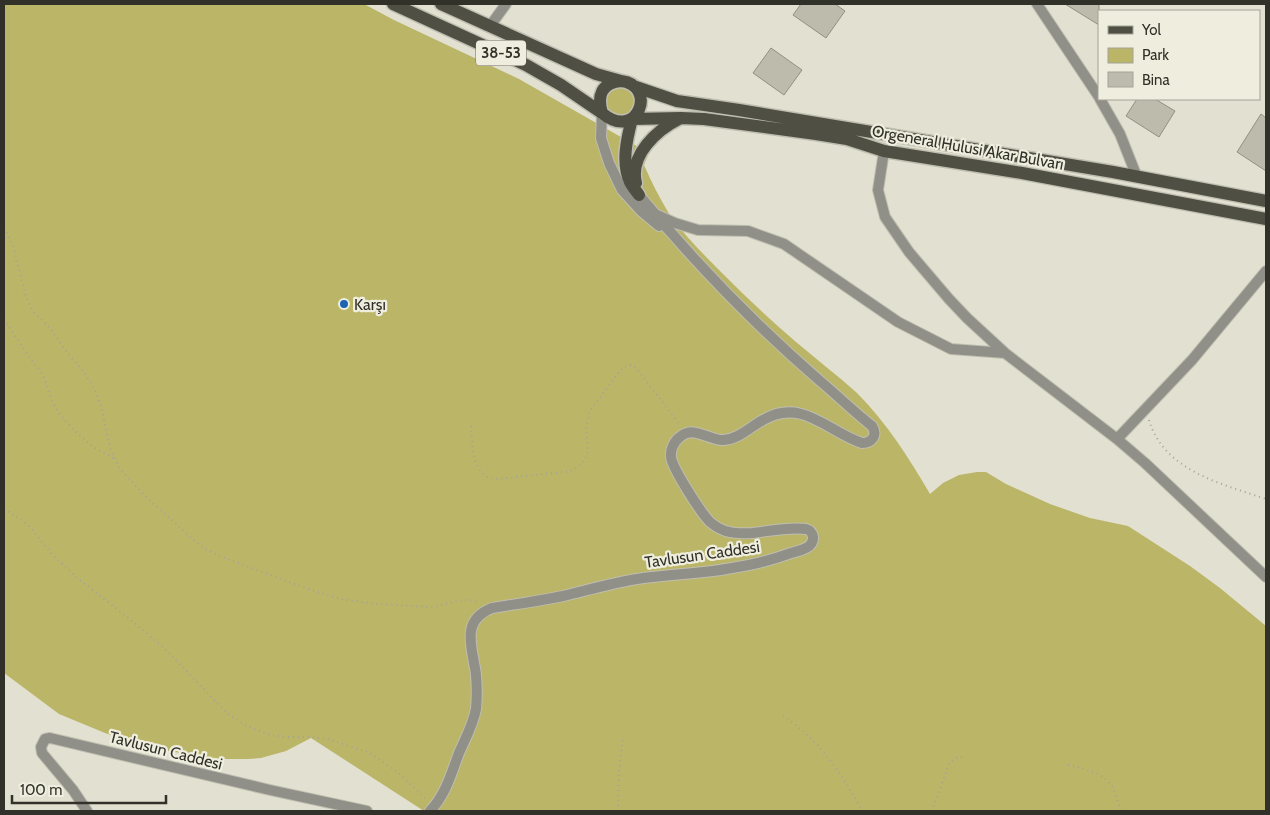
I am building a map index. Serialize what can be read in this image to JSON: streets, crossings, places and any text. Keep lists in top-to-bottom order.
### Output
{
  "streets": {
    "main road": ["38-53", "Orgeneral Hulusi Akar Bulvarı"],
    "street": ["Tavlusun Caddesi"]
  },
  "crossings": [
    ["38-53", "Orgeneral Hulusi Akar Bulvarı"]
  ],
  "places": ["Karşı"],
  "legend": ["Yol", "Park", "Bina"],
  "scale_bar": "100 m"
}
